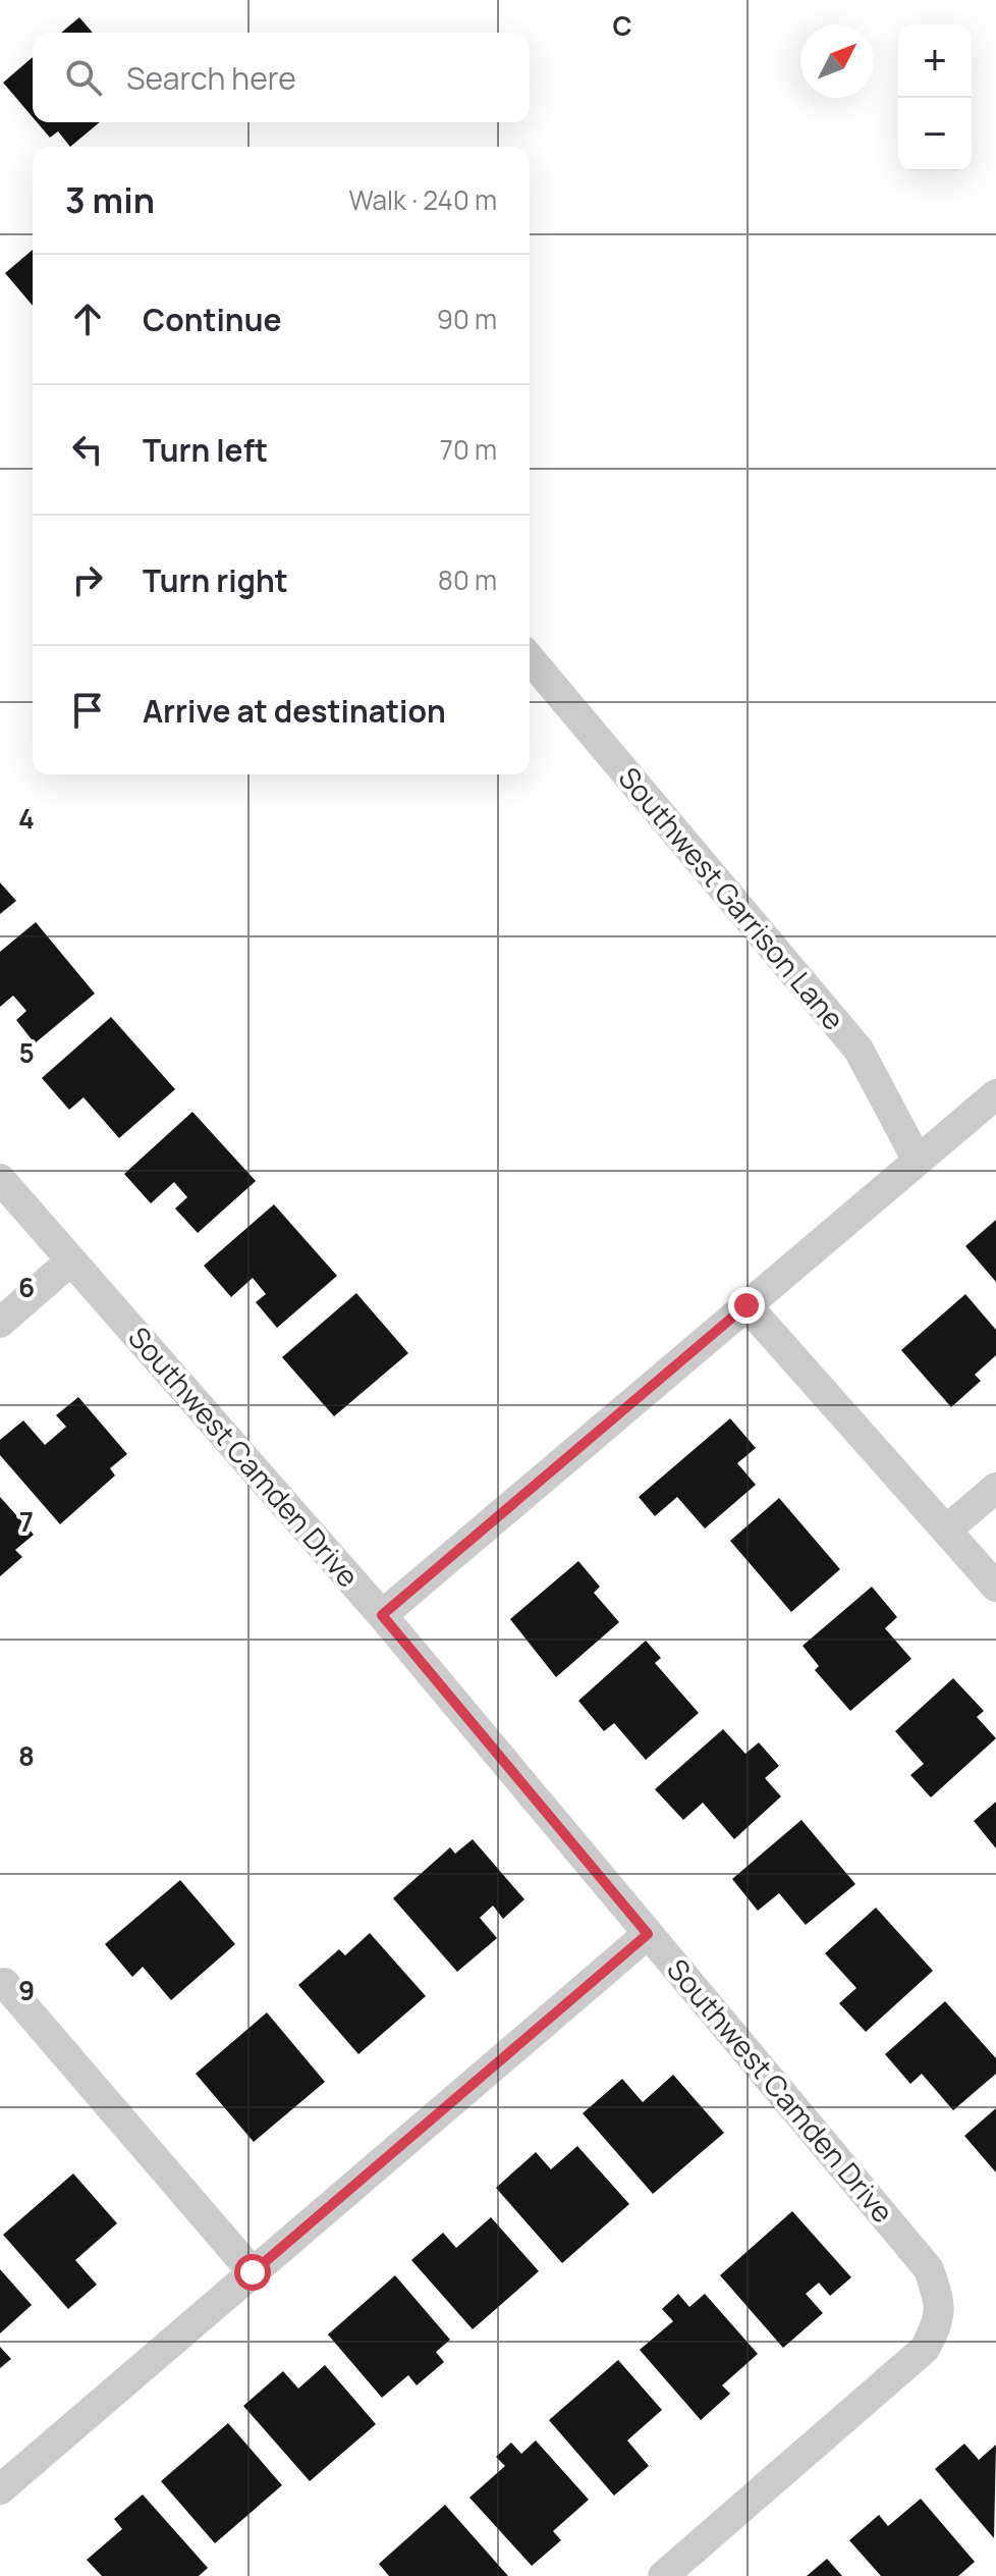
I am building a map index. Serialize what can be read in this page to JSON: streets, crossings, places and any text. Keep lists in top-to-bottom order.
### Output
{
  "streets": {
    "street": ["Southwest Garrison Lane", "Southwest Camden Drive"]
  },
  "north": "top right",
  "page": {
    "map_buttons": ["+", "−"],
    "search": "Search here",
    "heading": ["3 min", "Walk · 240 m"],
    "list": [
      ["Continue", "90 m"],
      ["Turn left", "70 m"],
      ["Turn right", "80 m"],
      "Arrive at destination"
    ]
  },
  "grid": {
    "columns": ["C"],
    "rows": [
      "4",
      "5",
      "6",
      "7",
      "8",
      "9"
    ]
  }
}
